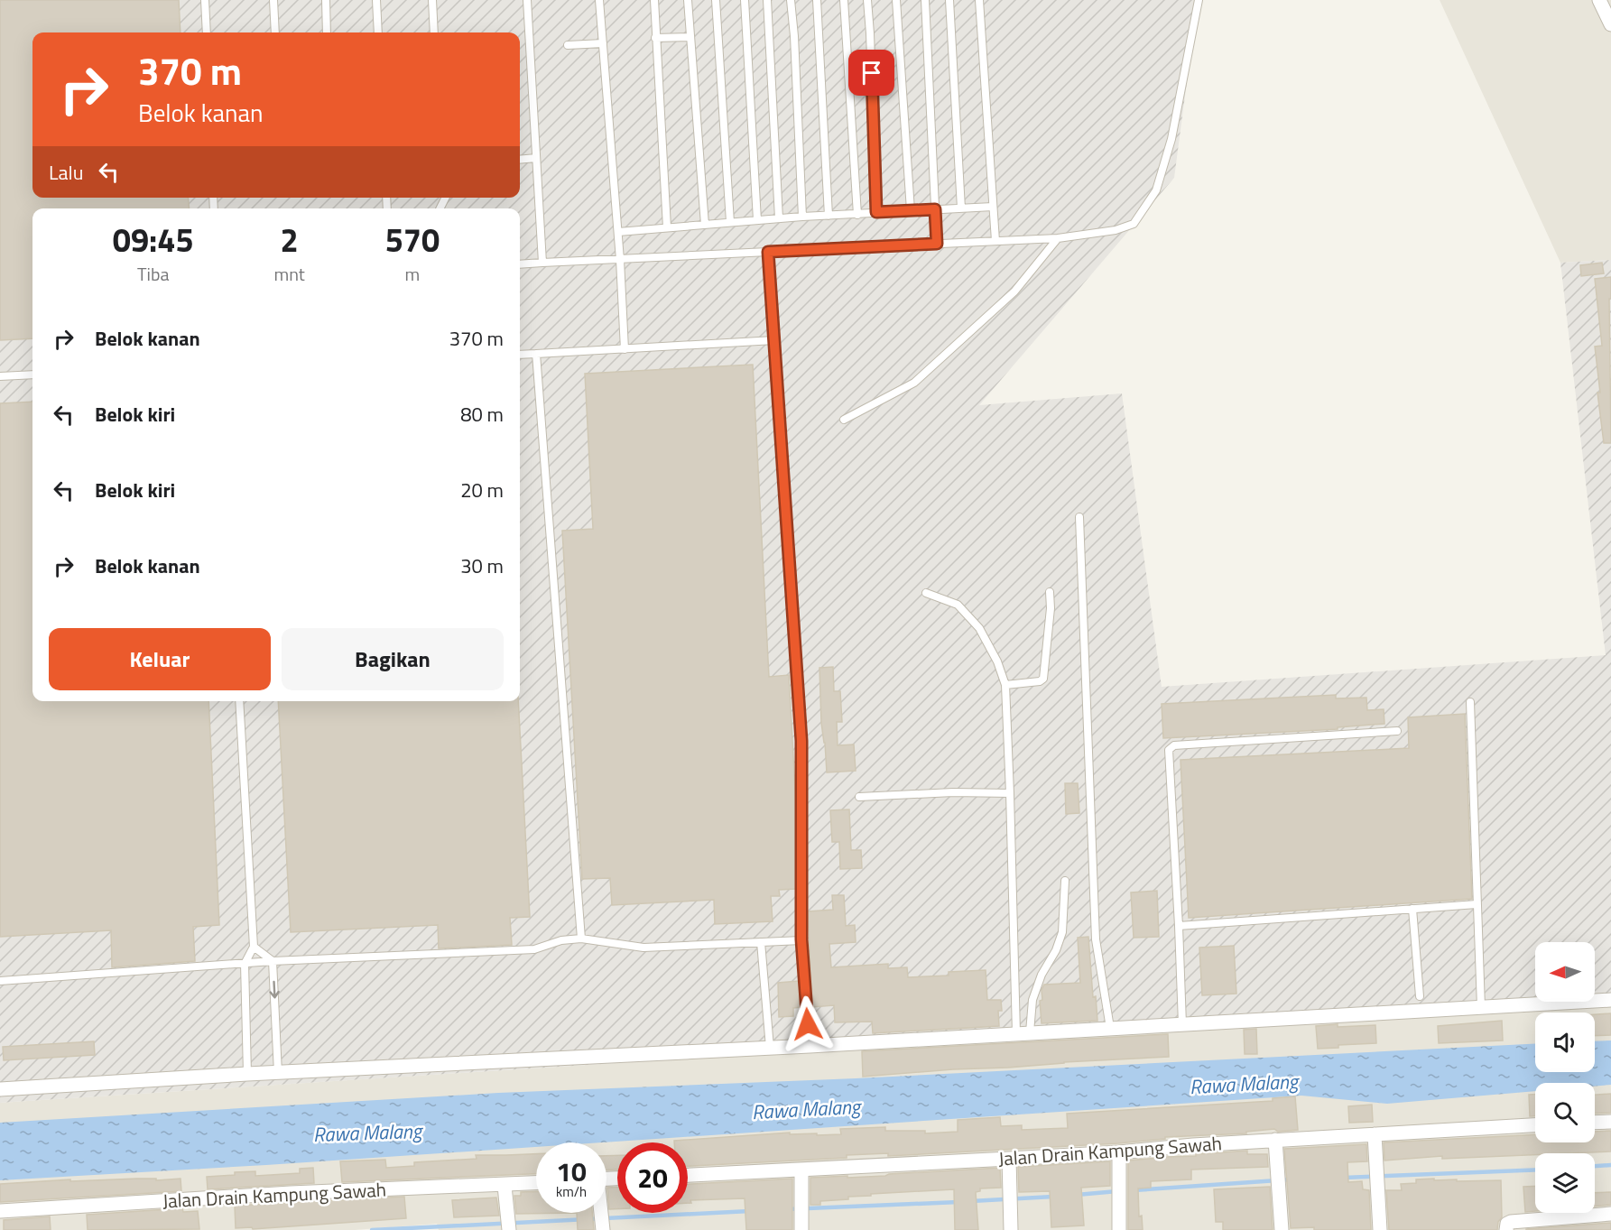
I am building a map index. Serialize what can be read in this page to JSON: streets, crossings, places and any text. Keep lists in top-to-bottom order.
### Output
{
  "streets": {
    "street": ["Jalan Drain Kampung Sawah"]
  },
  "water": ["Rawa Malang"],
  "north": "left",
  "page": {
    "turn": ["370 m", "Belok kanan"],
    "then": "Lalu",
    "eta": [
      "09:45",
      "Tiba",
      "2",
      "mnt",
      "570",
      "m"
    ],
    "list": [
      {
        "name": "Belok kanan",
        "value": "370 m"
      },
      {
        "name": "Belok kiri",
        "value": "80 m"
      },
      {
        "name": "Belok kiri",
        "value": "20 m"
      },
      {
        "name": "Belok kanan",
        "value": "30 m"
      }
    ],
    "buttons": ["Keluar", "Bagikan"],
    "speed": "10 km/h",
    "limit": "20"
  }
}
